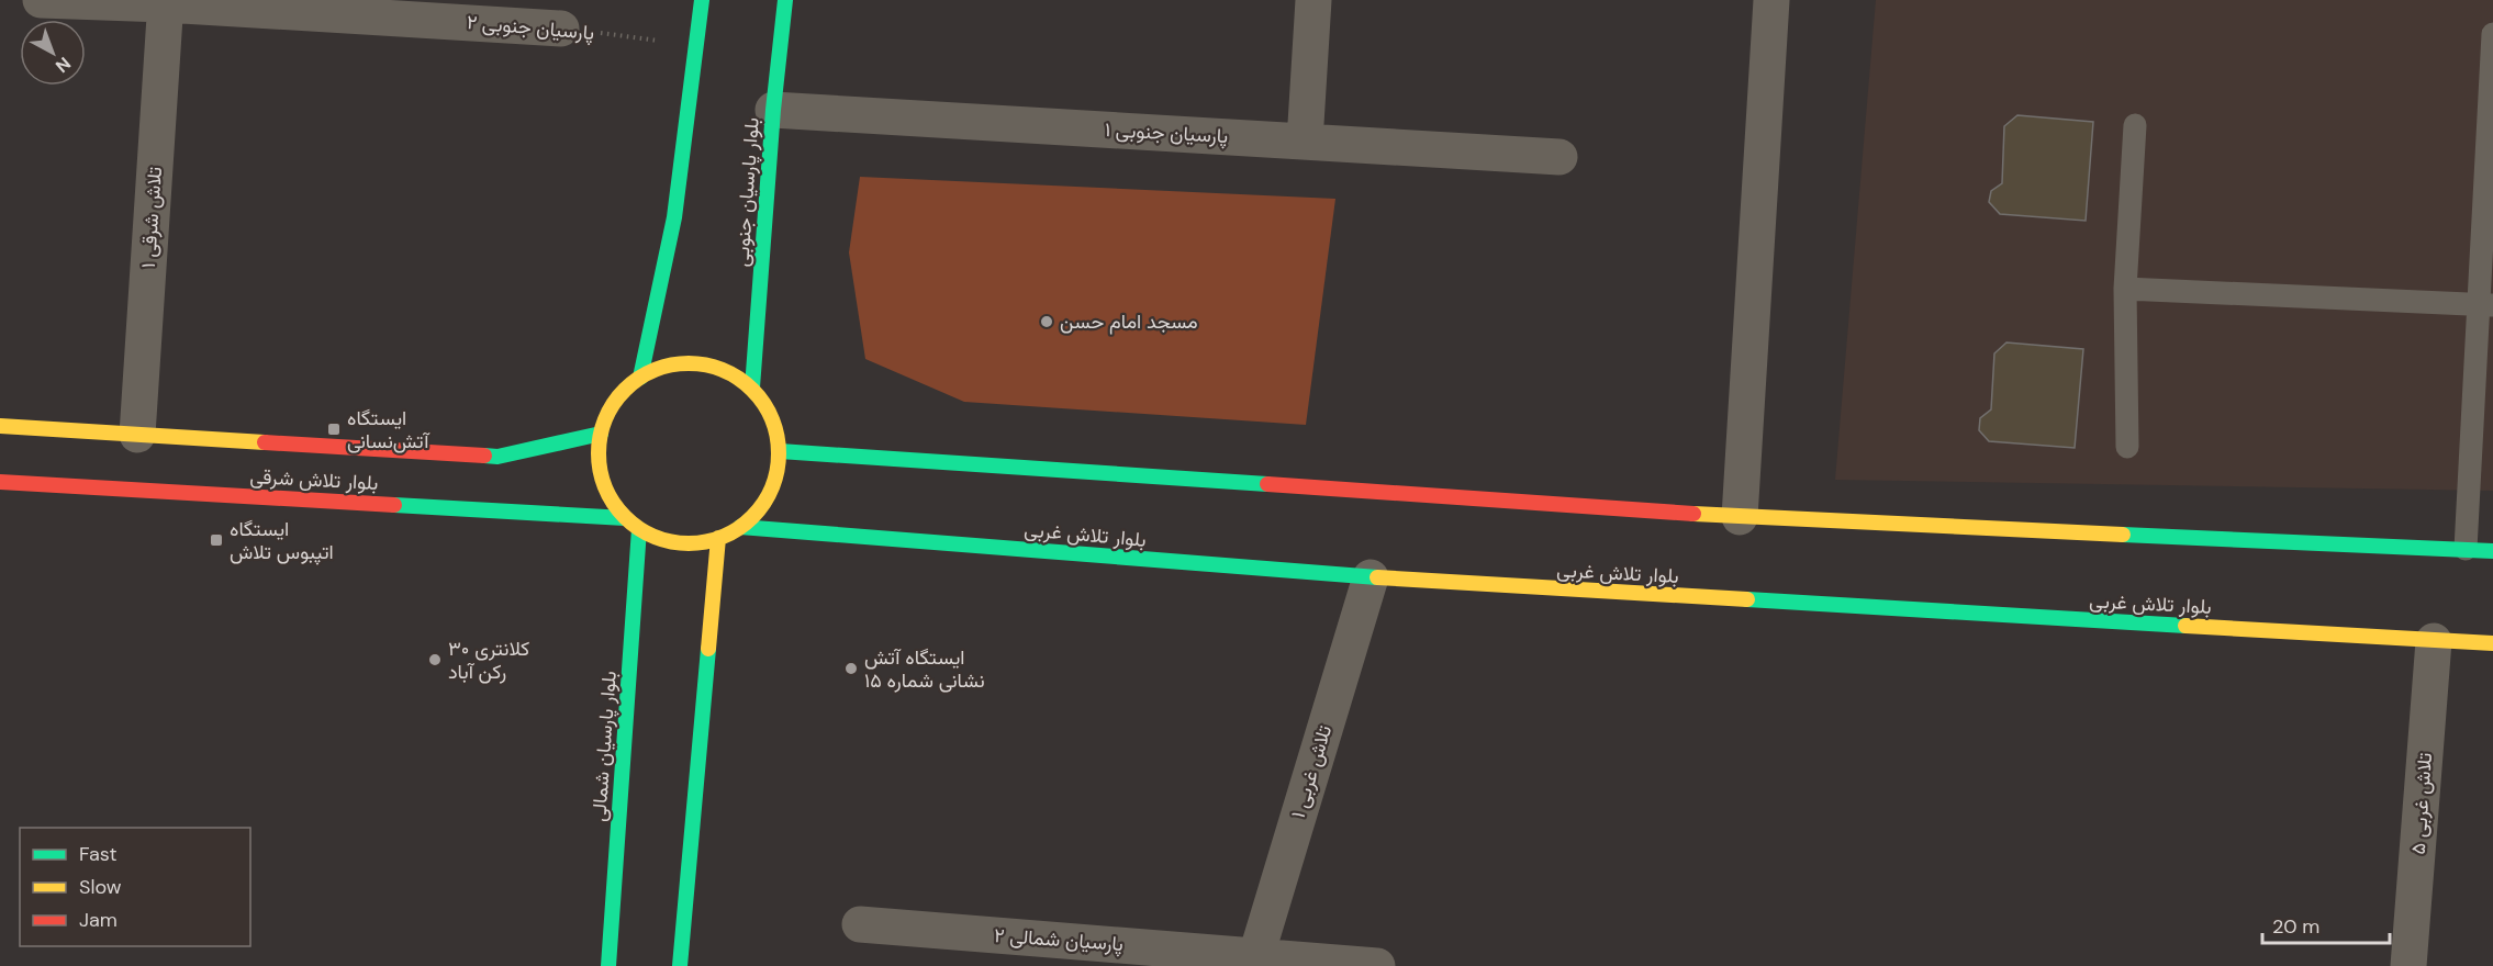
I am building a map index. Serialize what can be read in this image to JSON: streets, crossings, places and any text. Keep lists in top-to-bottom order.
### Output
{
  "streets": {
    "main road": [
      "بلوار پارسیان جنوبی",
      "بلوار تلاش شرقی",
      "بلوار تلاش غربی",
      "بلوار پارسیان شمالی"
    ],
    "street": [
      "۲ پارسیان جنوبی",
      "۱ پارسیان جنوبی",
      "۱ تلاش شرقی",
      "۱ تلاش غربی",
      "۵ تلاش غربی",
      "۲ پارسیان شمالی"
    ]
  },
  "crossings": [
    ["۲ پارسیان جنوبی", "۱ تلاش شرقی"],
    ["۱ پارسیان جنوبی", "بلوار پارسیان جنوبی"],
    ["بلوار پارسیان جنوبی", "بلوار تلاش شرقی"],
    ["بلوار پارسیان جنوبی", "بلوار تلاش غربی"],
    ["بلوار پارسیان جنوبی", "بلوار پارسیان شمالی"],
    ["۱ تلاش شرقی", "بلوار تلاش شرقی"],
    ["بلوار تلاش شرقی", "بلوار تلاش غربی"],
    ["بلوار تلاش شرقی", "بلوار پارسیان شمالی"],
    ["بلوار تلاش غربی", "بلوار پارسیان شمالی"],
    ["بلوار تلاش غربی", "۱ تلاش غربی"],
    ["بلوار تلاش غربی", "۵ تلاش غربی"],
    ["۱ تلاش غربی", "۲ پارسیان شمالی"]
  ],
  "places": {
    "other": ["مسجد امام حسن", "کلانتری ۳۰ رکن آباد", "ایستگاه آتش نشانی شماره ۱۵"],
    "transit": ["ایستگاه آتش‌نسانی", "ایستگاه اتپبوس تلاش"]
  },
  "legend": ["Fast", "Slow", "Jam"],
  "scale_bar": "20 m",
  "north": "bottom right"
}
